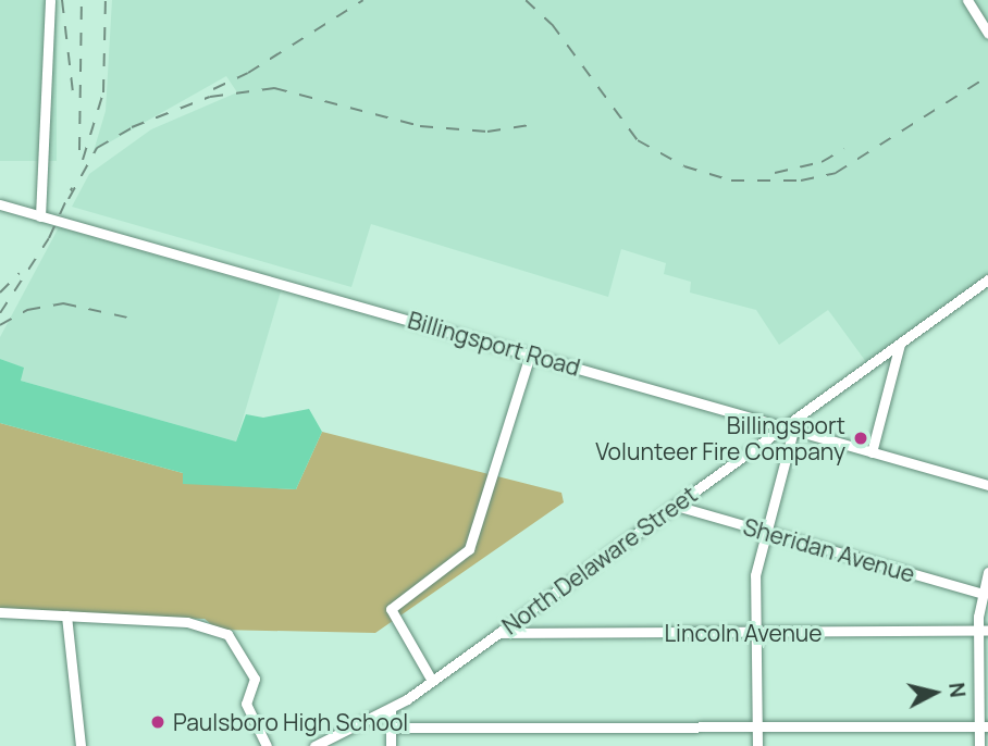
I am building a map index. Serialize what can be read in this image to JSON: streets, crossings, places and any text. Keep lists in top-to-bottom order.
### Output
{
  "streets": {
    "street": [
      "Billingsport Road",
      "Sheridan Avenue",
      "North Delaware Street",
      "Lincoln Avenue"
    ]
  },
  "crossings": [
    ["Billingsport Road", "North Delaware Street"],
    ["Sheridan Avenue", "North Delaware Street"],
    ["North Delaware Street", "Lincoln Avenue"]
  ],
  "places": ["Billingsport Volunteer Fire Company", "Paulsboro High School"],
  "north": "right"
}
